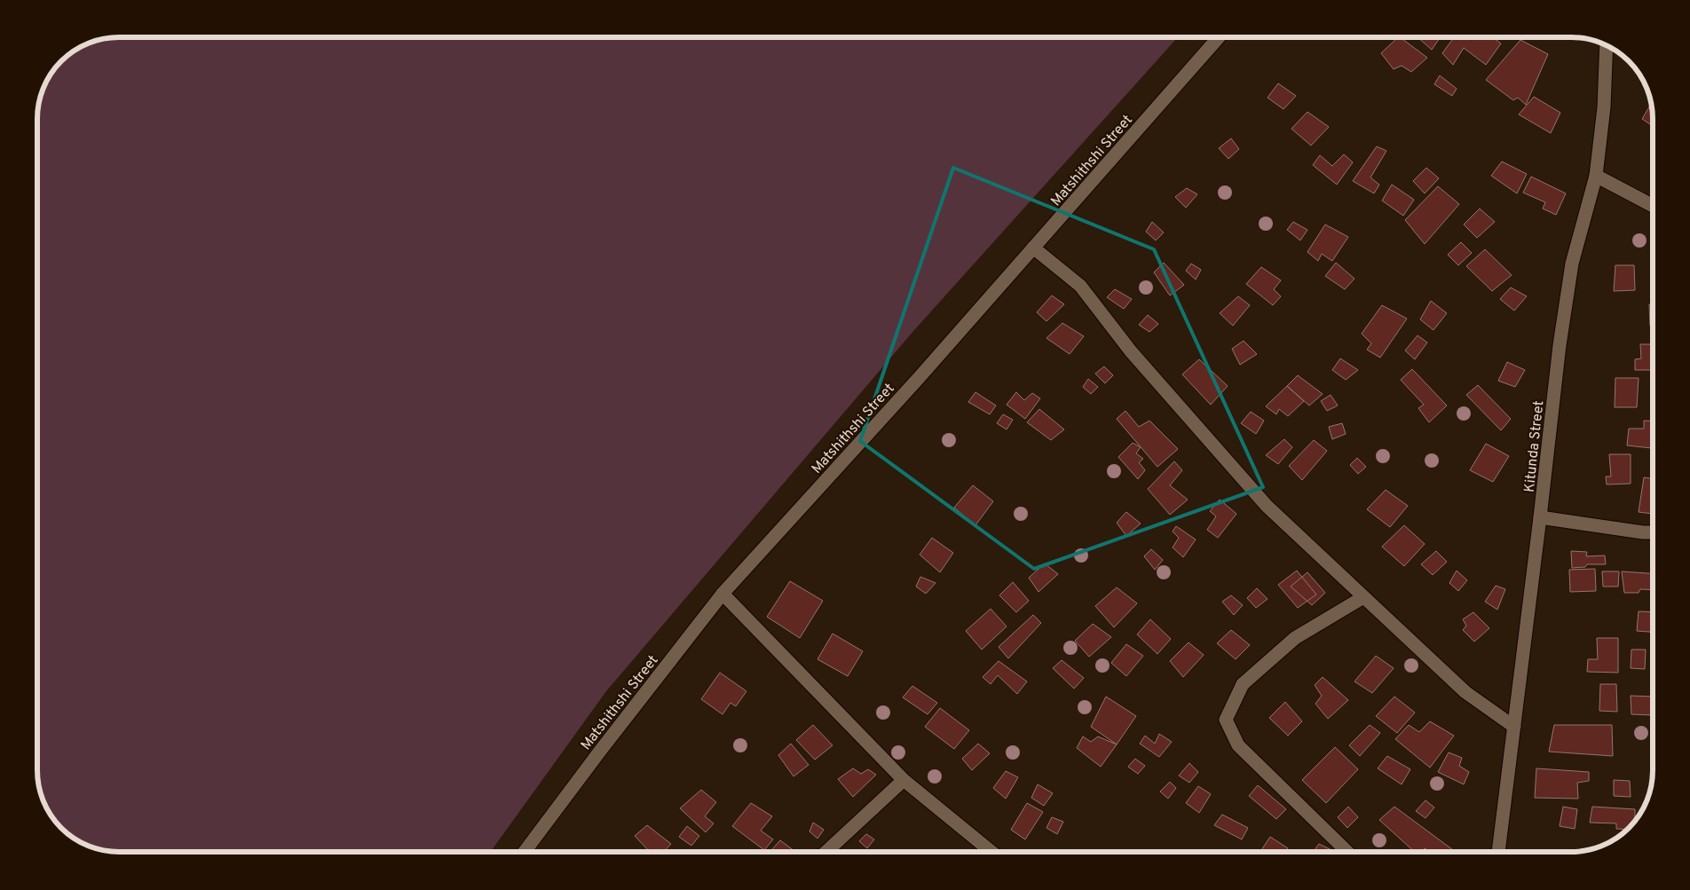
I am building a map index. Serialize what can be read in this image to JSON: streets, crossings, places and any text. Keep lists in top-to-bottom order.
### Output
{
  "streets": {
    "main road": ["Matshithshi Street", "Kitunda Street"]
  }
}
